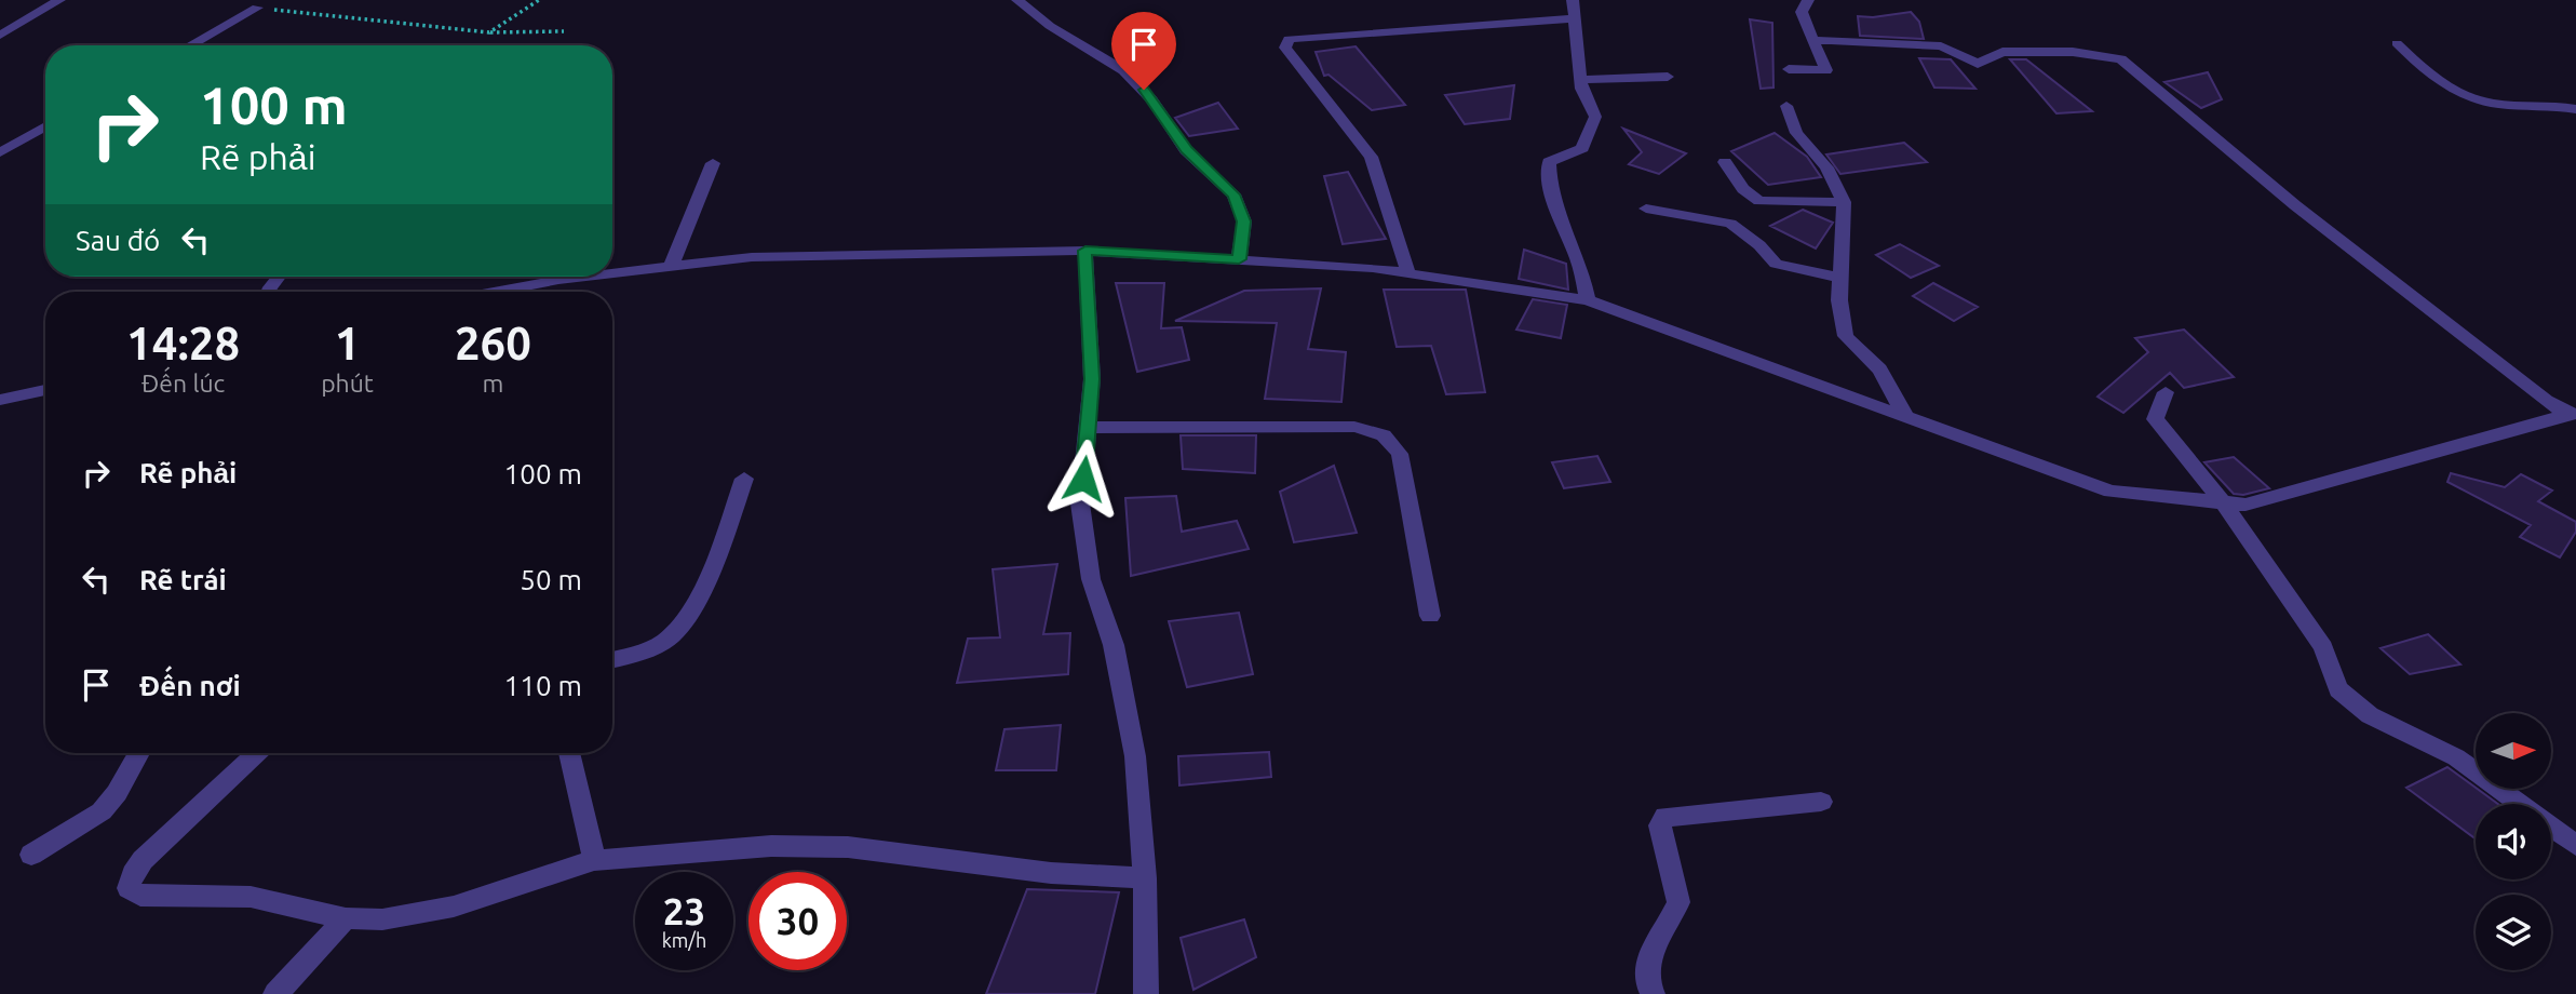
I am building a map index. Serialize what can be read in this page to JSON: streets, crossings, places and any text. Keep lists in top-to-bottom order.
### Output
{
  "north": "right",
  "page": {
    "turn": ["100 m", "Rẽ phải"],
    "then": "Sau đó",
    "eta": [
      "14:28",
      "Đến lúc",
      "1",
      "phút",
      "260",
      "m"
    ],
    "list": [
      {
        "name": "Rẽ phải",
        "value": "100 m"
      },
      {
        "name": "Rẽ trái",
        "value": "50 m"
      },
      {
        "name": "Đến nơi",
        "value": "110 m"
      }
    ],
    "speed": "23 km/h",
    "limit": "30"
  }
}
